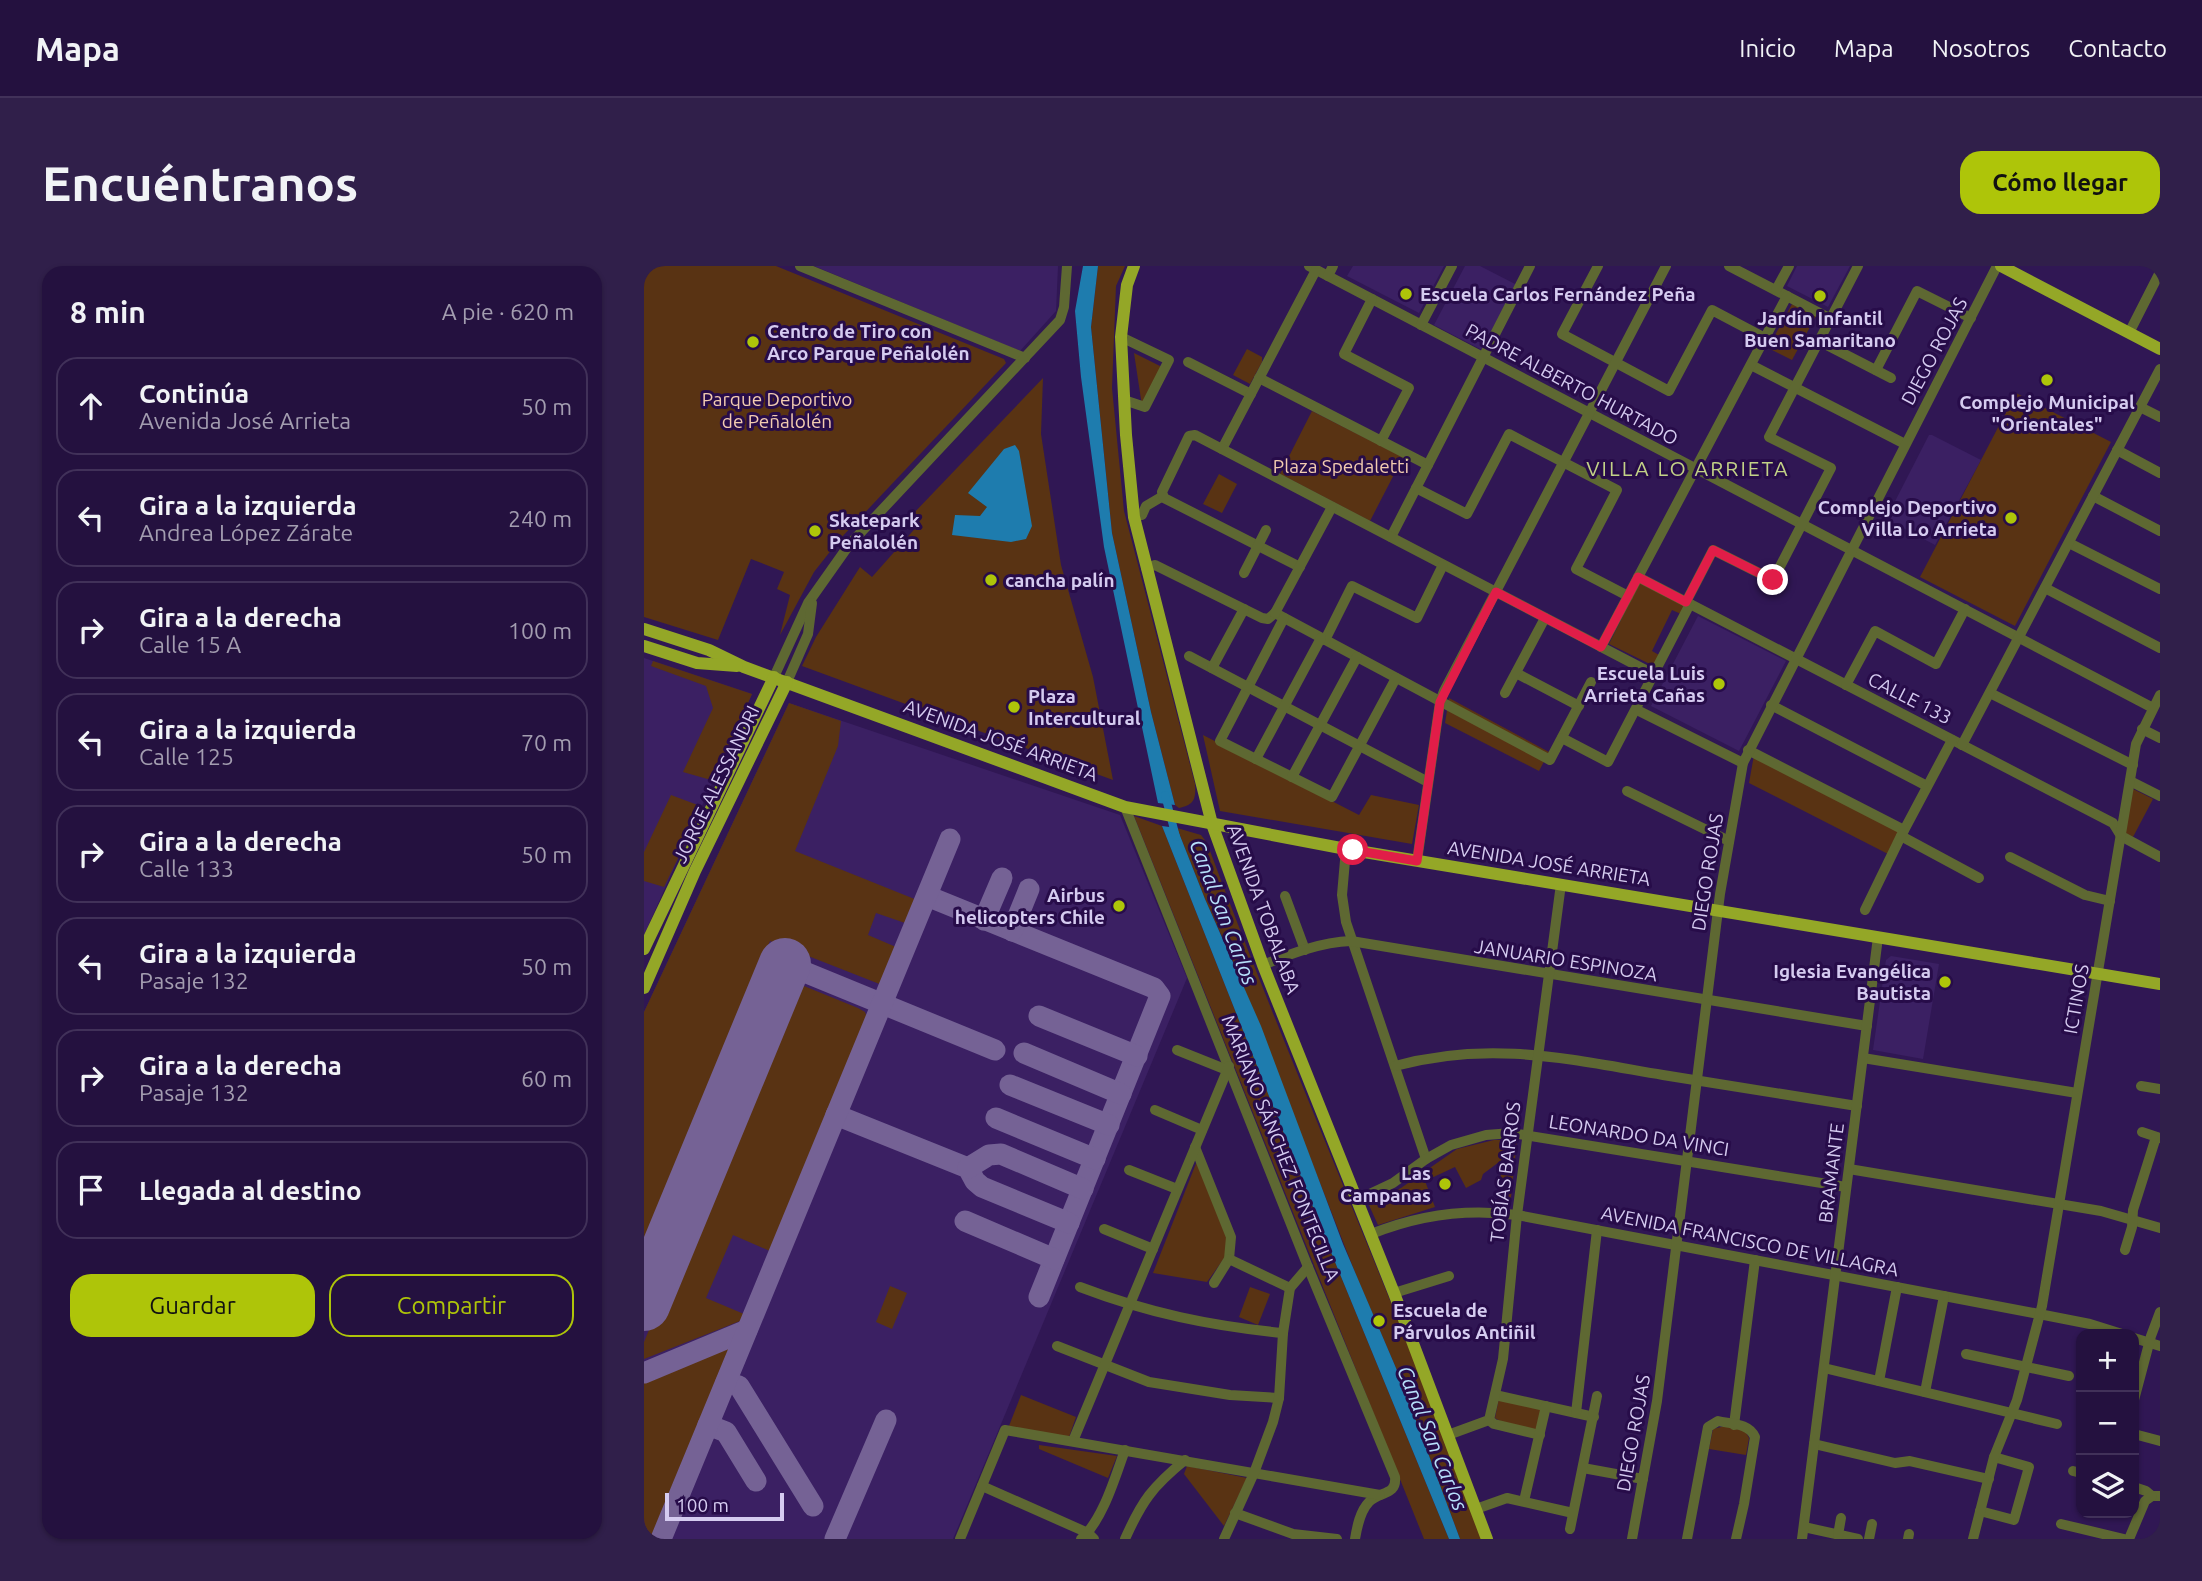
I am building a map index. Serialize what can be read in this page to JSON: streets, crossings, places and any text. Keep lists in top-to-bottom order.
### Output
{
  "streets": {
    "main road": ["AVENIDA JOSÉ ARRIETA", "JORGE ALESSANDRI", "AVENIDA TOBALABA"],
    "street": [
      "DIEGO ROJAS",
      "PADRE ALBERTO HURTADO",
      "CALLE 133",
      "JANUARIO ESPINOZA",
      "ICTINOS",
      "LEONARDO DA VINCI",
      "MARIANO SÁNCHEZ FONTECILLA",
      "TOBÍAS BARROS",
      "BRAMANTE",
      "AVENIDA FRANCISCO DE VILLAGRA"
    ]
  },
  "crossings": [
    ["DIEGO ROJAS", "PADRE ALBERTO HURTADO"],
    ["DIEGO ROJAS", "CALLE 133"],
    ["DIEGO ROJAS", "AVENIDA JOSÉ ARRIETA"],
    ["DIEGO ROJAS", "JANUARIO ESPINOZA"],
    ["DIEGO ROJAS", "LEONARDO DA VINCI"],
    ["DIEGO ROJAS", "AVENIDA FRANCISCO DE VILLAGRA"],
    ["PADRE ALBERTO HURTADO", "ICTINOS"],
    ["CALLE 133", "ICTINOS"],
    ["AVENIDA JOSÉ ARRIETA", "JORGE ALESSANDRI"],
    ["AVENIDA JOSÉ ARRIETA", "AVENIDA TOBALABA"],
    ["AVENIDA JOSÉ ARRIETA", "ICTINOS"],
    ["AVENIDA JOSÉ ARRIETA", "MARIANO SÁNCHEZ FONTECILLA"],
    ["AVENIDA JOSÉ ARRIETA", "TOBÍAS BARROS"],
    ["AVENIDA JOSÉ ARRIETA", "BRAMANTE"],
    ["AVENIDA TOBALABA", "JANUARIO ESPINOZA"],
    ["AVENIDA TOBALABA", "LEONARDO DA VINCI"],
    ["AVENIDA TOBALABA", "AVENIDA FRANCISCO DE VILLAGRA"],
    ["JANUARIO ESPINOZA", "TOBÍAS BARROS"],
    ["JANUARIO ESPINOZA", "BRAMANTE"],
    ["ICTINOS", "AVENIDA FRANCISCO DE VILLAGRA"],
    ["LEONARDO DA VINCI", "TOBÍAS BARROS"],
    ["LEONARDO DA VINCI", "BRAMANTE"],
    ["TOBÍAS BARROS", "AVENIDA FRANCISCO DE VILLAGRA"],
    ["BRAMANTE", "AVENIDA FRANCISCO DE VILLAGRA"]
  ],
  "districts": ["VILLA LO ARRIETA"],
  "water": ["Canal San Carlos"],
  "parks": ["Parque Deportivo de Peñalolén", "Plaza Spedaletti"],
  "places": [
    "Escuela Carlos Fernández Peña",
    "Jardín Infantil Buen Samaritano",
    "Centro de Tiro con Arco Parque Peñalolén",
    "Complejo Municipal \"Orientales\"",
    "Complejo Deportivo Villa Lo Arrieta",
    "Skatepark Peñalolén",
    "cancha palín",
    "Escuela Luis Arrieta Cañas",
    "Plaza Intercultural",
    "Airbus helicopters Chile",
    "Iglesia Evangélica Bautista",
    "Las Campanas",
    "Escuela de Párvulos Antiñil"
  ],
  "scale_bar": "100 m",
  "page": {
    "header": "Mapa",
    "nav": [
      "Inicio",
      "Mapa",
      "Nosotros",
      "Contacto"
    ],
    "buttons": [
      "Cómo llegar",
      ["Guardar", "Compartir"]
    ],
    "title": "Encuéntranos",
    "heading": ["8 min", "A pie · 620 m"],
    "list": [
      ["Continúa", "Avenida José Arrieta", "50 m"],
      ["Gira a la izquierda", "Andrea López Zárate", "240 m"],
      ["Gira a la derecha", "Calle 15 A", "100 m"],
      ["Gira a la izquierda", "Calle 125", "70 m"],
      ["Gira a la derecha", "Calle 133", "50 m"],
      ["Gira a la izquierda", "Pasaje 132", "50 m"],
      ["Gira a la derecha", "Pasaje 132", "60 m"],
      "Llegada al destino"
    ],
    "map_buttons": ["+", "−"],
    "scale": "100 m"
  }
}
